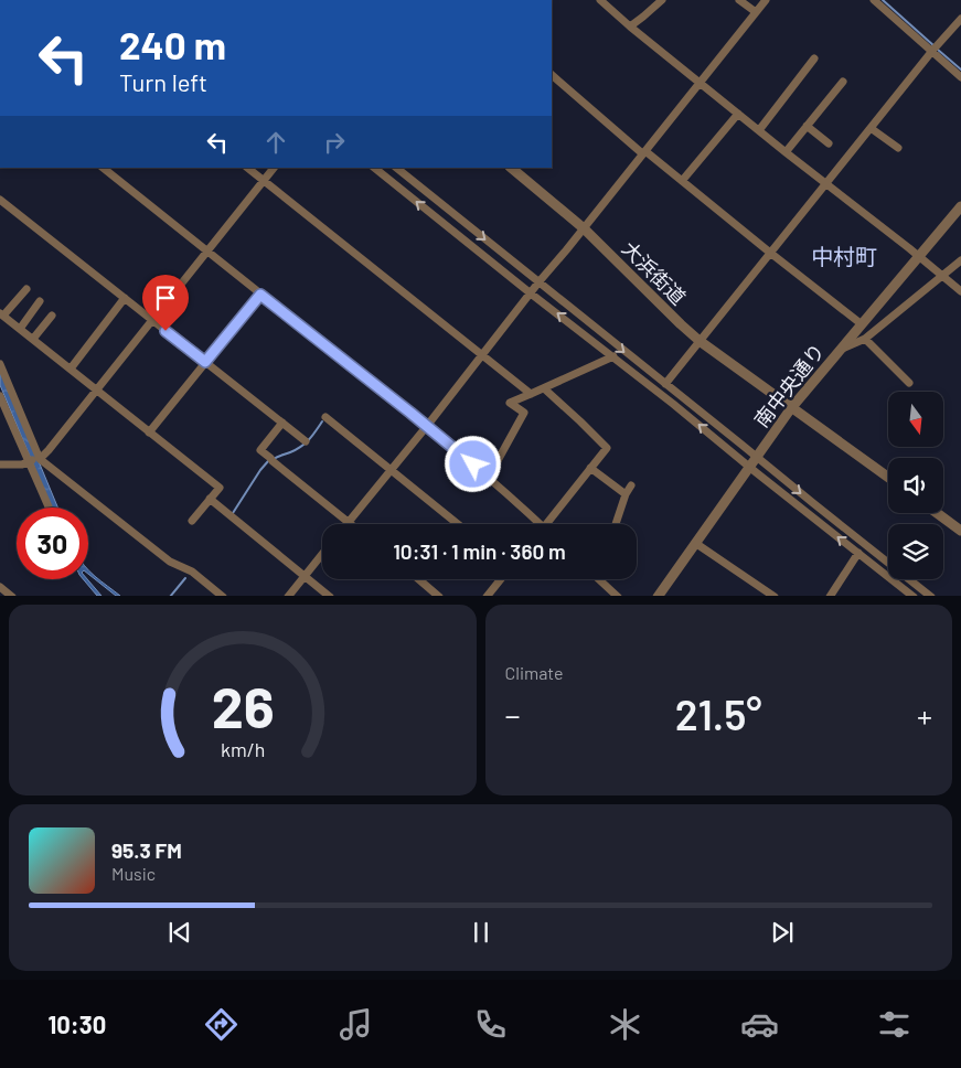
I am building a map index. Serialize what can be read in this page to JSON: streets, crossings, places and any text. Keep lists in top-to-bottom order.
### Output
{
  "streets": {
    "street": ["大浜街道", "南中央通り"]
  },
  "crossings": [
    ["大浜街道", "南中央通り"]
  ],
  "districts": ["中村町"],
  "north": "bottom",
  "page": {
    "turn": ["240 m", "Turn left"],
    "limit": "30",
    "trip": "10:31 · 1 min · 360 m",
    "tile": "Climate",
    "heat": ["−", "21.5°", "+"],
    "song": ["95.3 FM", "Music"],
    "tabs": "10:30",
    "gauge": ["26", "km/h"]
  }
}
